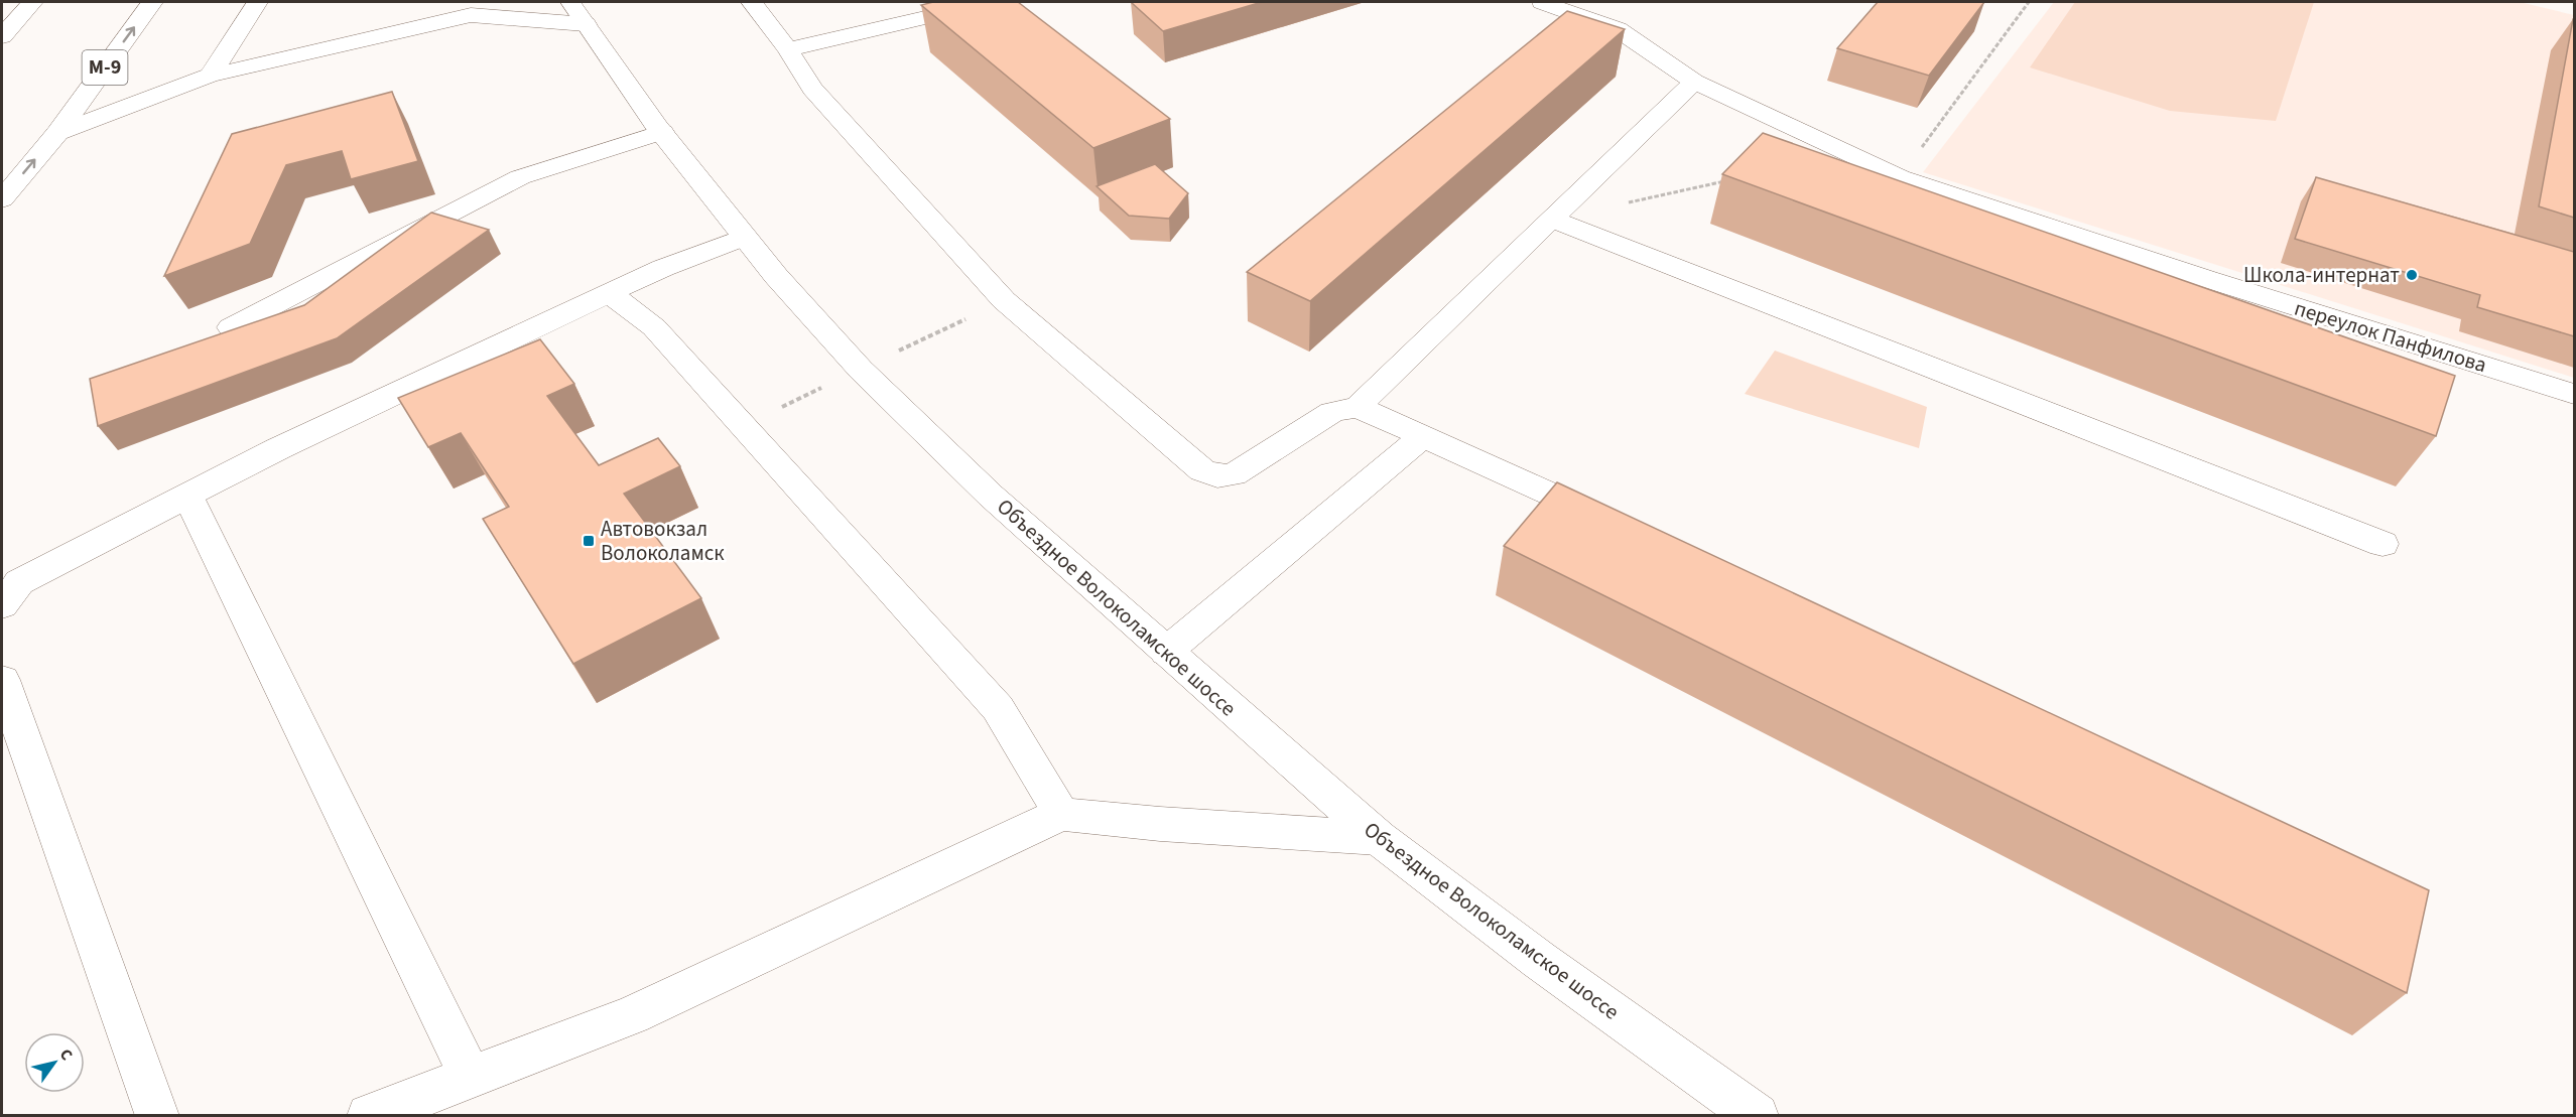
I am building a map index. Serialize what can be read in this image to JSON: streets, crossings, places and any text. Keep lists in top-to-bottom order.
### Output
{
  "streets": {
    "main road": ["М-9", "переулок Панфилова", "Объездное Волоколамское шоссе"]
  },
  "places": {
    "other": ["Школа-интернат"],
    "transit": ["Автовокзал Волоколамск"]
  },
  "north": "top right"
}
